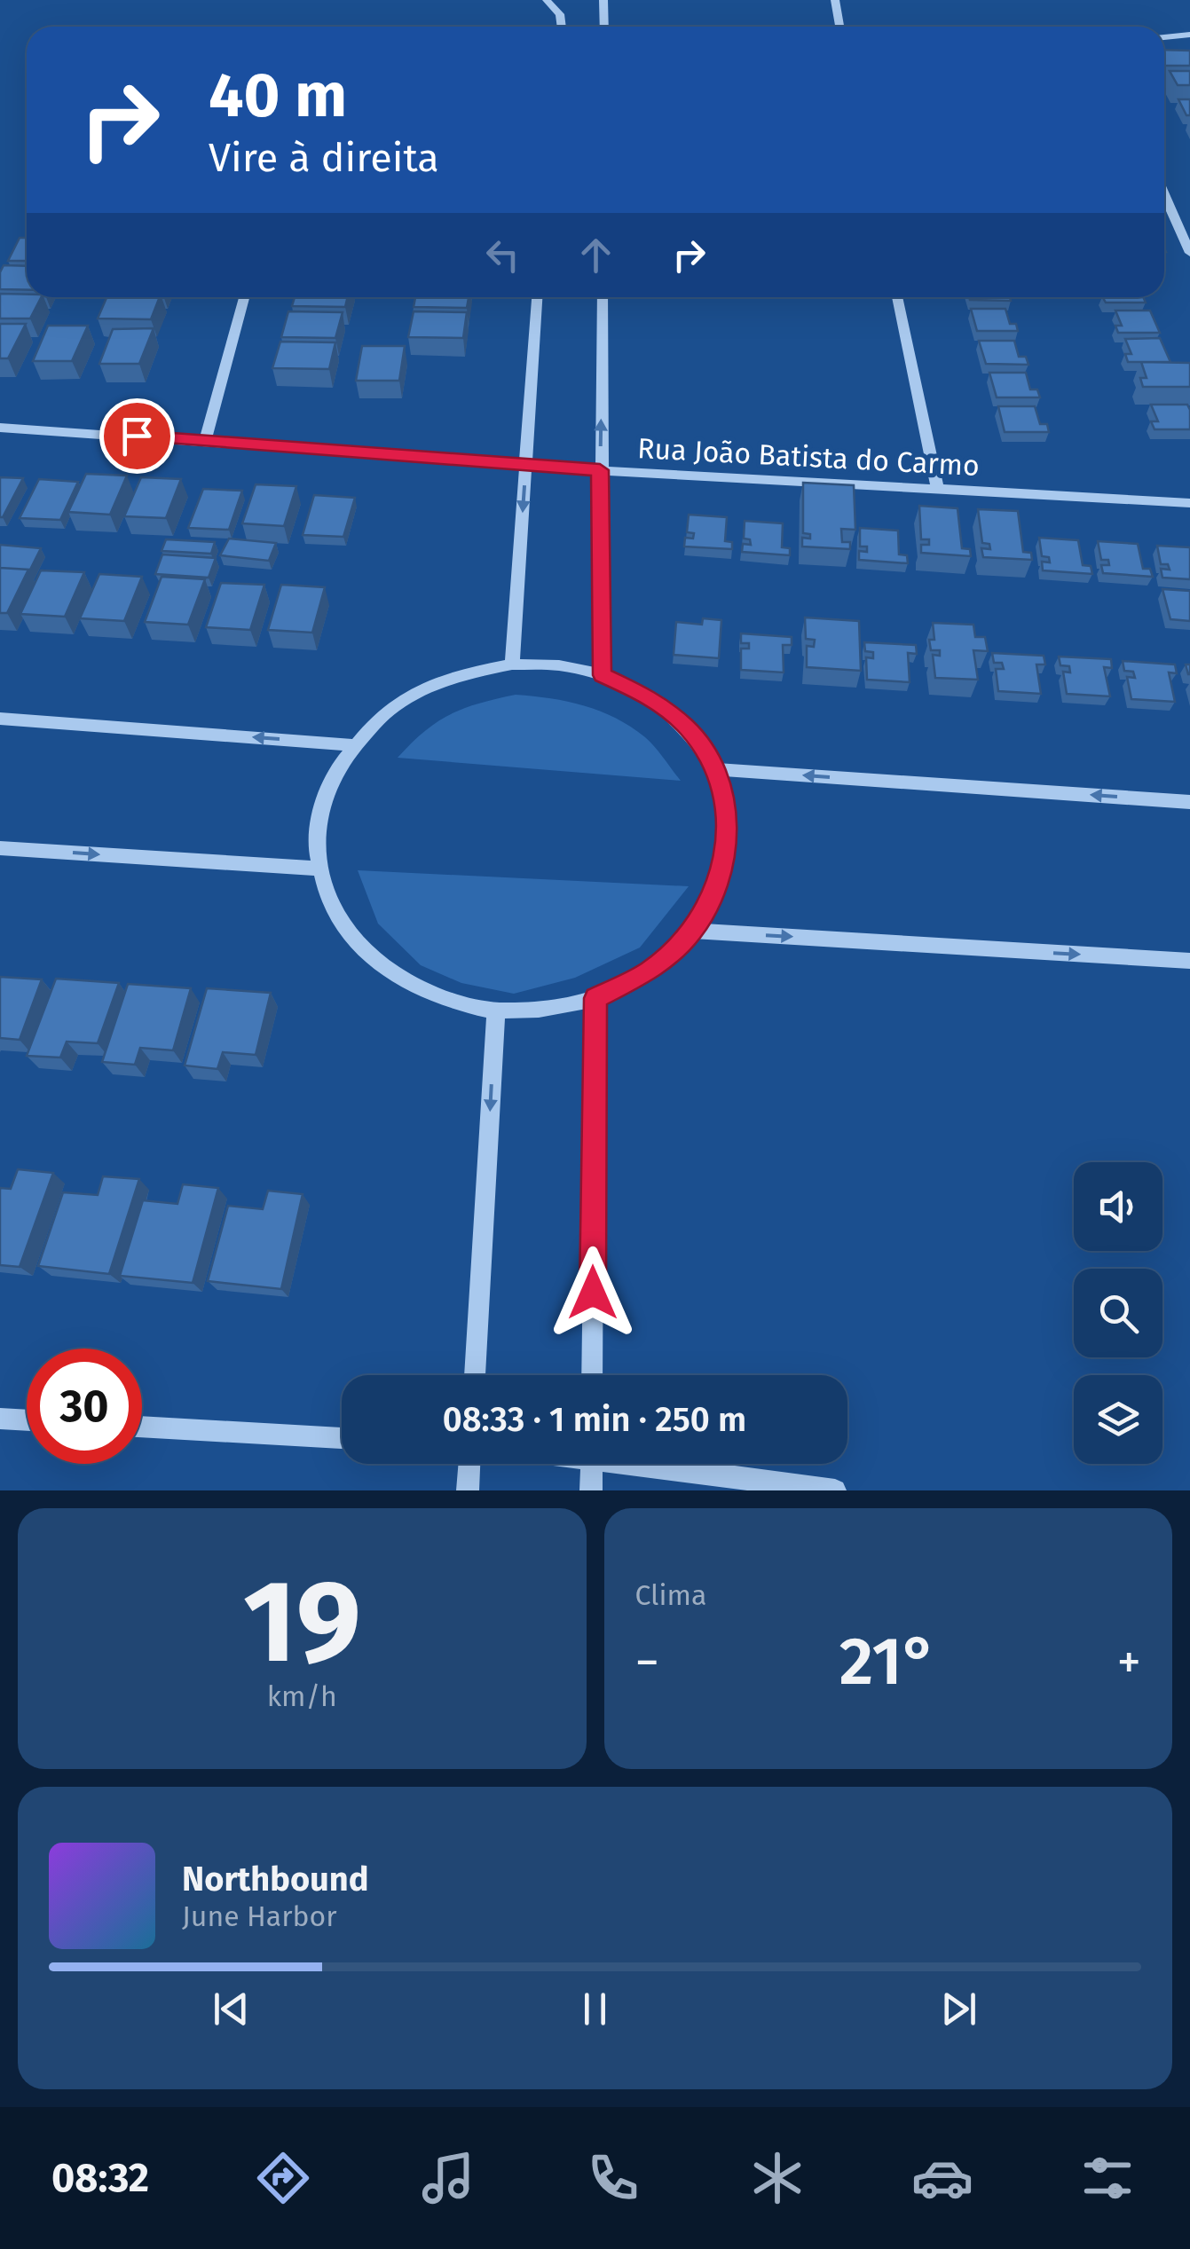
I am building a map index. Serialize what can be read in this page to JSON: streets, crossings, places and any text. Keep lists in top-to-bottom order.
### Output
{
  "streets": {
    "street": ["Rua João Batista do Carmo"]
  },
  "page": {
    "turn": ["40 m", "Vire à direita"],
    "limit": "30",
    "trip": "08:33 · 1 min · 250 m",
    "tile": [
      ["19", "km/h"],
      "Clima"
    ],
    "heat": ["−", "21°", "+"],
    "song": ["Northbound", "June Harbor"],
    "tabs": "08:32"
  }
}
